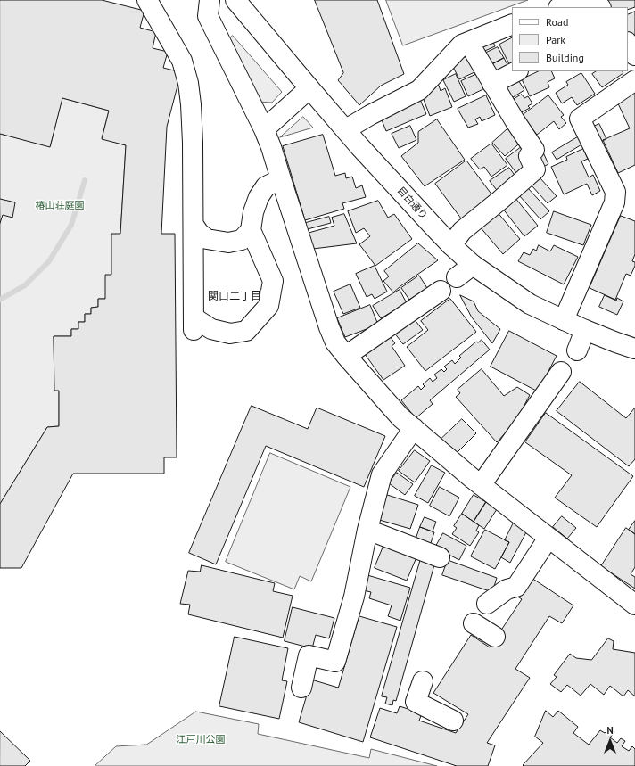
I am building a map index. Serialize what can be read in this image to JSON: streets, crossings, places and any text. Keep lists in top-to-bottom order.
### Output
{
  "streets": {
    "street": ["目白通り"]
  },
  "districts": ["関口二丁目"],
  "parks": ["椿山荘庭園", "江戸川公園"],
  "legend": ["Road", "Park", "Building"],
  "north": "top"
}
